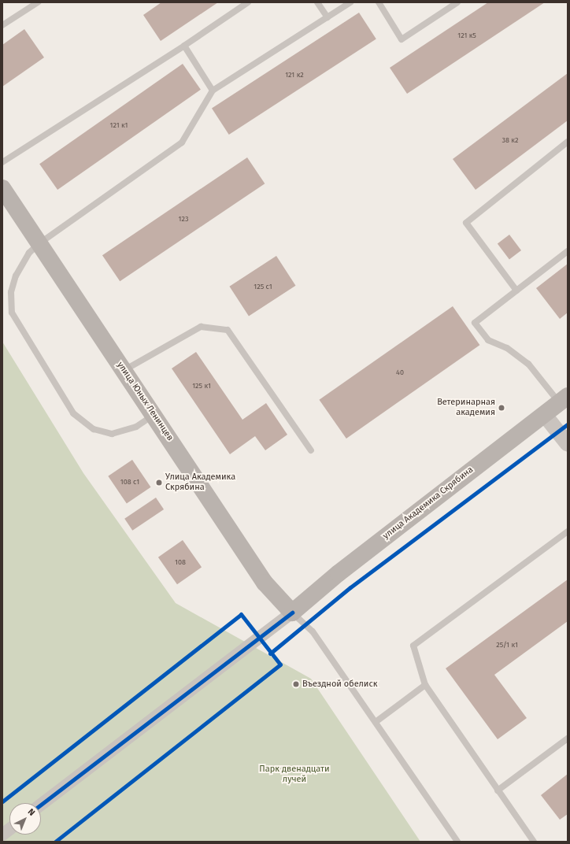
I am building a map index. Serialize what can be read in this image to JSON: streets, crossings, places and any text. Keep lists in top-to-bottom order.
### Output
{
  "streets": {
    "main road": ["улица Юных Ленинцев", "улица Академика Скрябина"]
  },
  "crossings": [
    ["улица Юных Ленинцев", "улица Академика Скрябина"]
  ],
  "parks": ["Парк двенадцати лучей"],
  "places": ["Ветеринарная академия", "Улица Академика Скрябина", "Въездной обелиск"],
  "house_numbers": [
    "121 к5",
    "121 к2",
    "121 к1",
    "38 к2",
    "123",
    "125 с1",
    "40",
    "125 к1",
    "108 с1",
    "108",
    "25/1 к1"
  ],
  "north": "top right"
}
